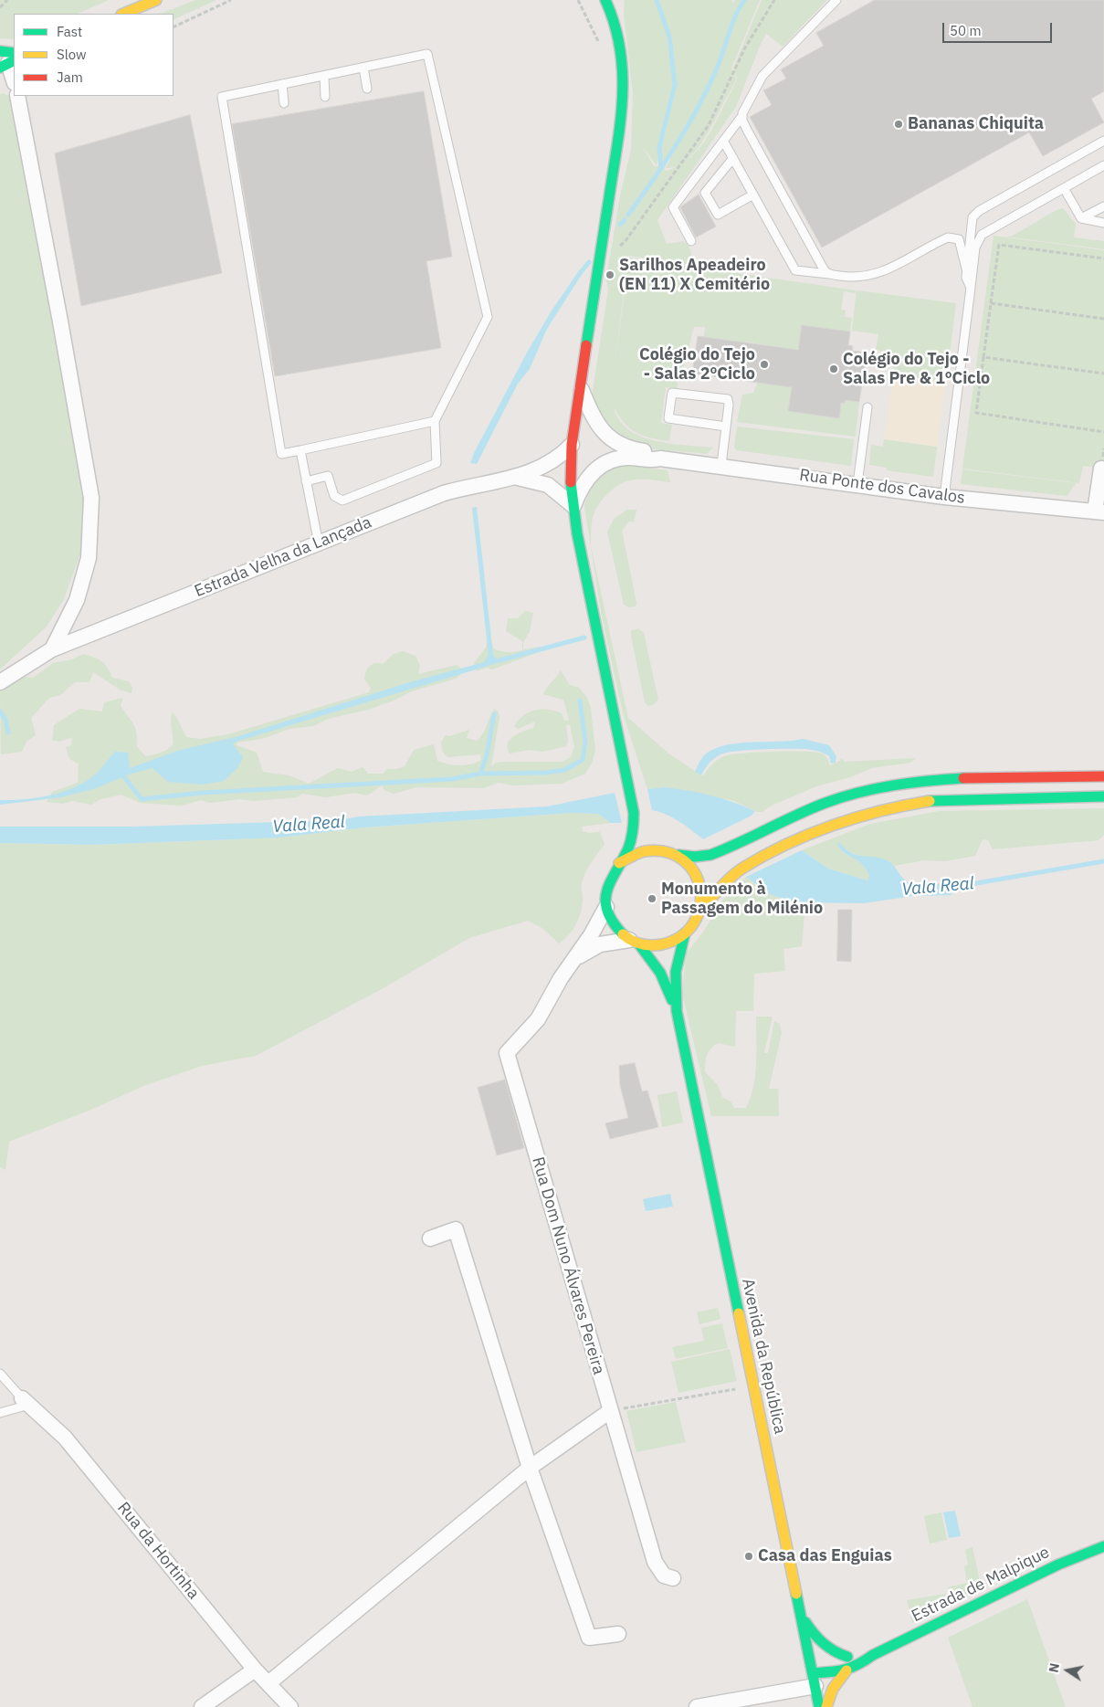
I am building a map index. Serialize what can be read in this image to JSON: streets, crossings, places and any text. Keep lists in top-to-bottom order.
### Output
{
  "streets": {
    "main road": ["Avenida da República", "Estrada de Malpique"],
    "street": [
      "Rua Ponte dos Cavalos",
      "Estrada Velha da Lançada",
      "Rua Dom Nuno Álvares Pereira",
      "Rua da Hortinha"
    ]
  },
  "crossings": [
    ["Rua Dom Nuno Álvares Pereira", "Avenida da República"],
    ["Avenida da República", "Estrada de Malpique"]
  ],
  "water": ["Vala Real"],
  "places": [
    "Bananas Chiquita",
    "Sarilhos Apeadeiro (EN 11) X Cemitério",
    "Colégio do Tejo - Salas 2ºCiclo",
    "Colégio do Tejo - Salas Pre & 1ºCiclo",
    "Monumento à Passagem do Milénio",
    "Casa das Enguias"
  ],
  "legend": ["Fast", "Slow", "Jam"],
  "scale_bar": "50 m",
  "north": "left"
}
